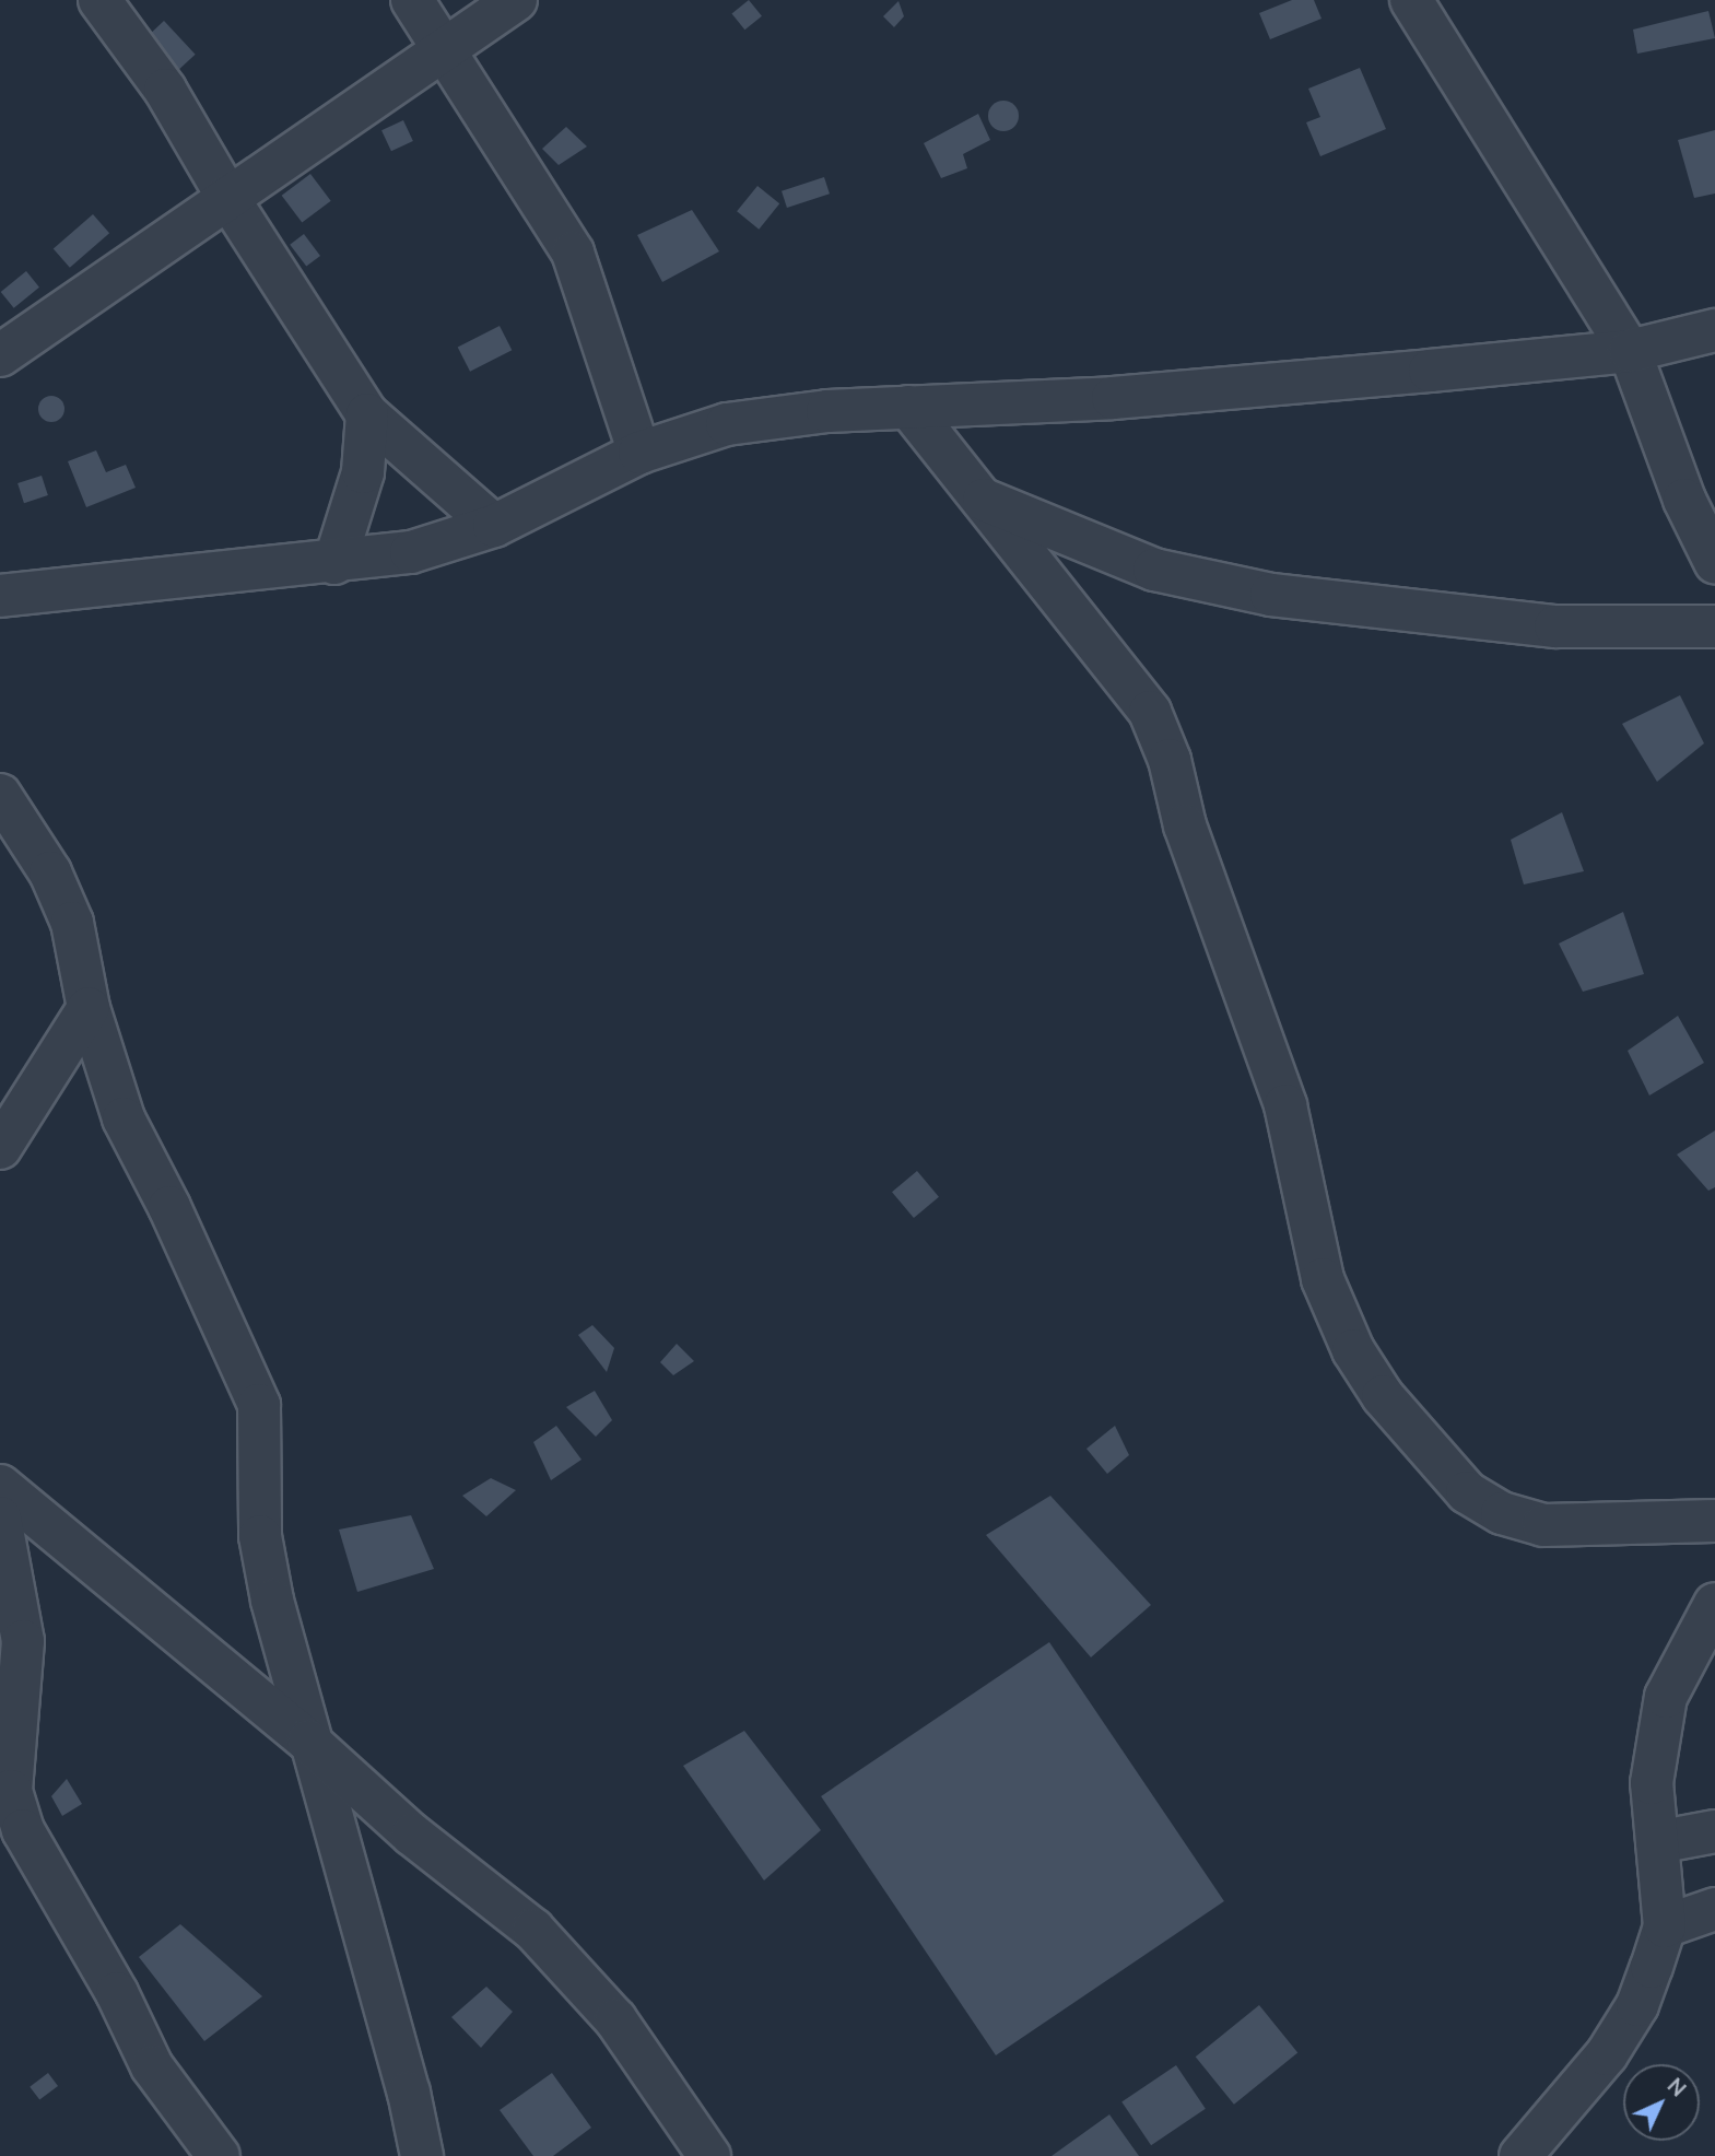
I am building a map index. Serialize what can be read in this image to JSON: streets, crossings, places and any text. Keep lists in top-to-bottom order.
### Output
{
  "north": "top right"
}
